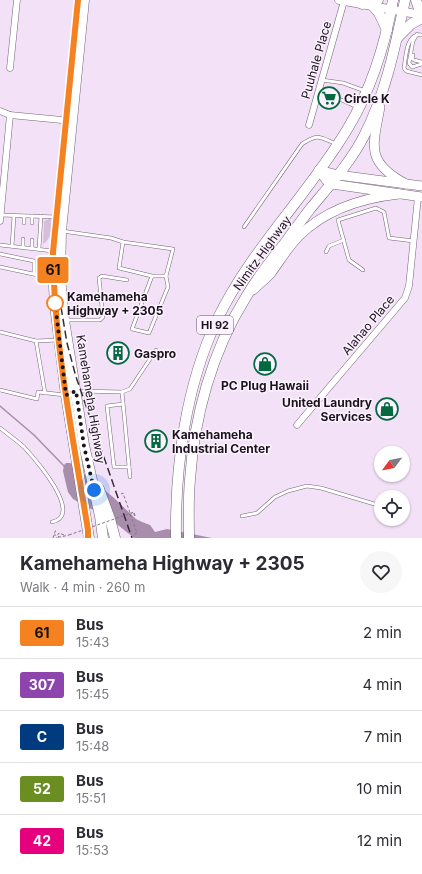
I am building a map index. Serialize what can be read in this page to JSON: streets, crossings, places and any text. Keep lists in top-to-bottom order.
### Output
{
  "streets": {
    "main road": ["Nimitz Highway", "HI 92", "Kamehameha Highway"],
    "street": ["Puuhale Place", "Alahao Place"]
  },
  "places": {
    "supermarket": ["Circle K"],
    "other": ["Kamehameha Highway + 2305"],
    "building": ["Gaspro", "Kamehameha Industrial Center"],
    "shop": ["PC Plug Hawaii", "United Laundry Services"]
  },
  "lines": ["bus line 61"],
  "north": "bottom left",
  "page": {
    "on_map": "61",
    "heading": ["Kamehameha Highway + 2305", "Walk · 4 min · 260 m"],
    "list": [
      {
        "mark": "61",
        "name": "Bus",
        "note": "15:43",
        "value": "2 min"
      },
      {
        "mark": "307",
        "name": "Bus",
        "note": "15:45",
        "value": "4 min"
      },
      {
        "mark": "C",
        "name": "Bus",
        "note": "15:48",
        "value": "7 min"
      },
      {
        "mark": "52",
        "name": "Bus",
        "note": "15:51",
        "value": "10 min"
      },
      {
        "mark": "42",
        "name": "Bus",
        "note": "15:53",
        "value": "12 min"
      }
    ]
  }
}
